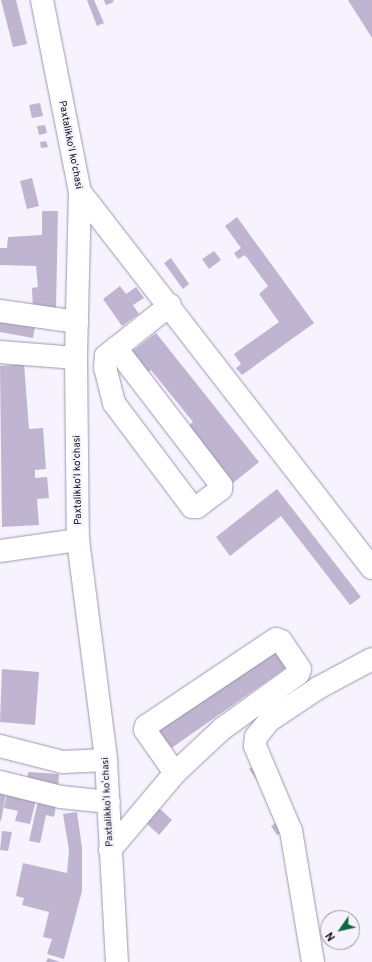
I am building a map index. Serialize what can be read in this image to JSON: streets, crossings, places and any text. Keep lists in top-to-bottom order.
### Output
{
  "streets": {
    "street": ["Paxtalikkoʻl koʻchasi"]
  },
  "north": "bottom left"
}
